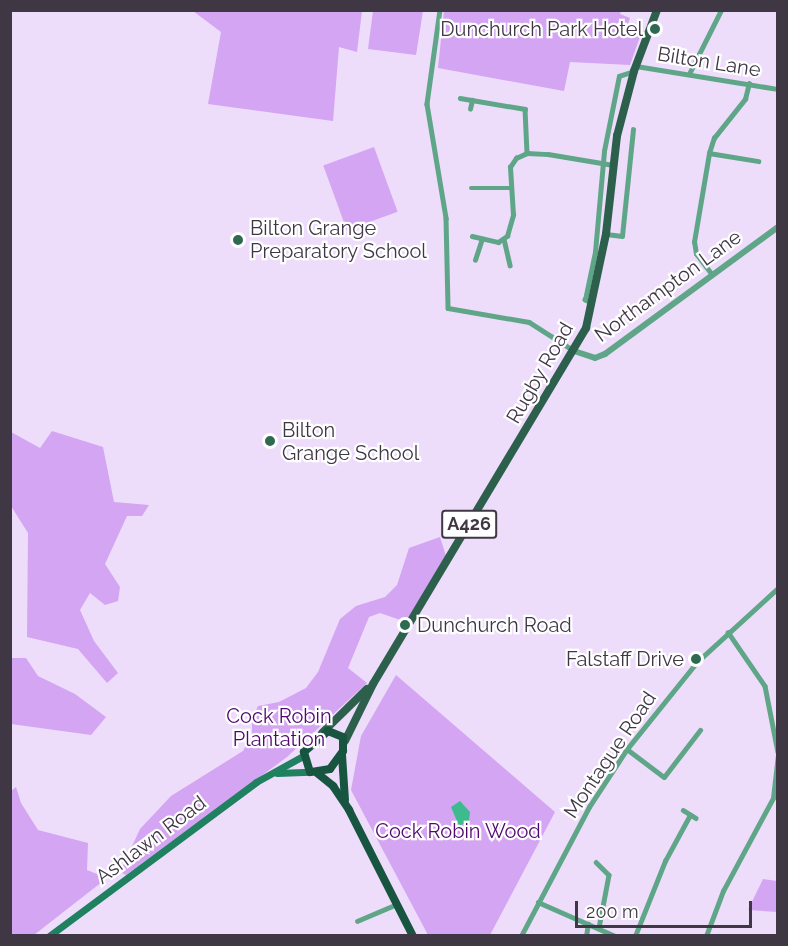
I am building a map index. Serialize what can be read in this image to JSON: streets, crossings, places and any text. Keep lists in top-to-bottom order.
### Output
{
  "streets": {
    "main road": ["Rugby Road", "A426", "Ashlawn Road"],
    "street": ["Bilton Lane", "Northampton Lane", "Montague Road"]
  },
  "crossings": [
    ["Bilton Lane", "Rugby Road"],
    ["Northampton Lane", "Rugby Road"],
    ["Rugby Road", "A426"],
    ["A426", "Ashlawn Road"]
  ],
  "parks": ["Cock Robin Plantation", "Cock Robin Wood"],
  "places": [
    "Dunchurch Park Hotel",
    "Bilton Grange Preparatory School",
    "Bilton Grange School",
    "Dunchurch Road",
    "Falstaff Drive"
  ],
  "scale_bar": "200 m"
}
